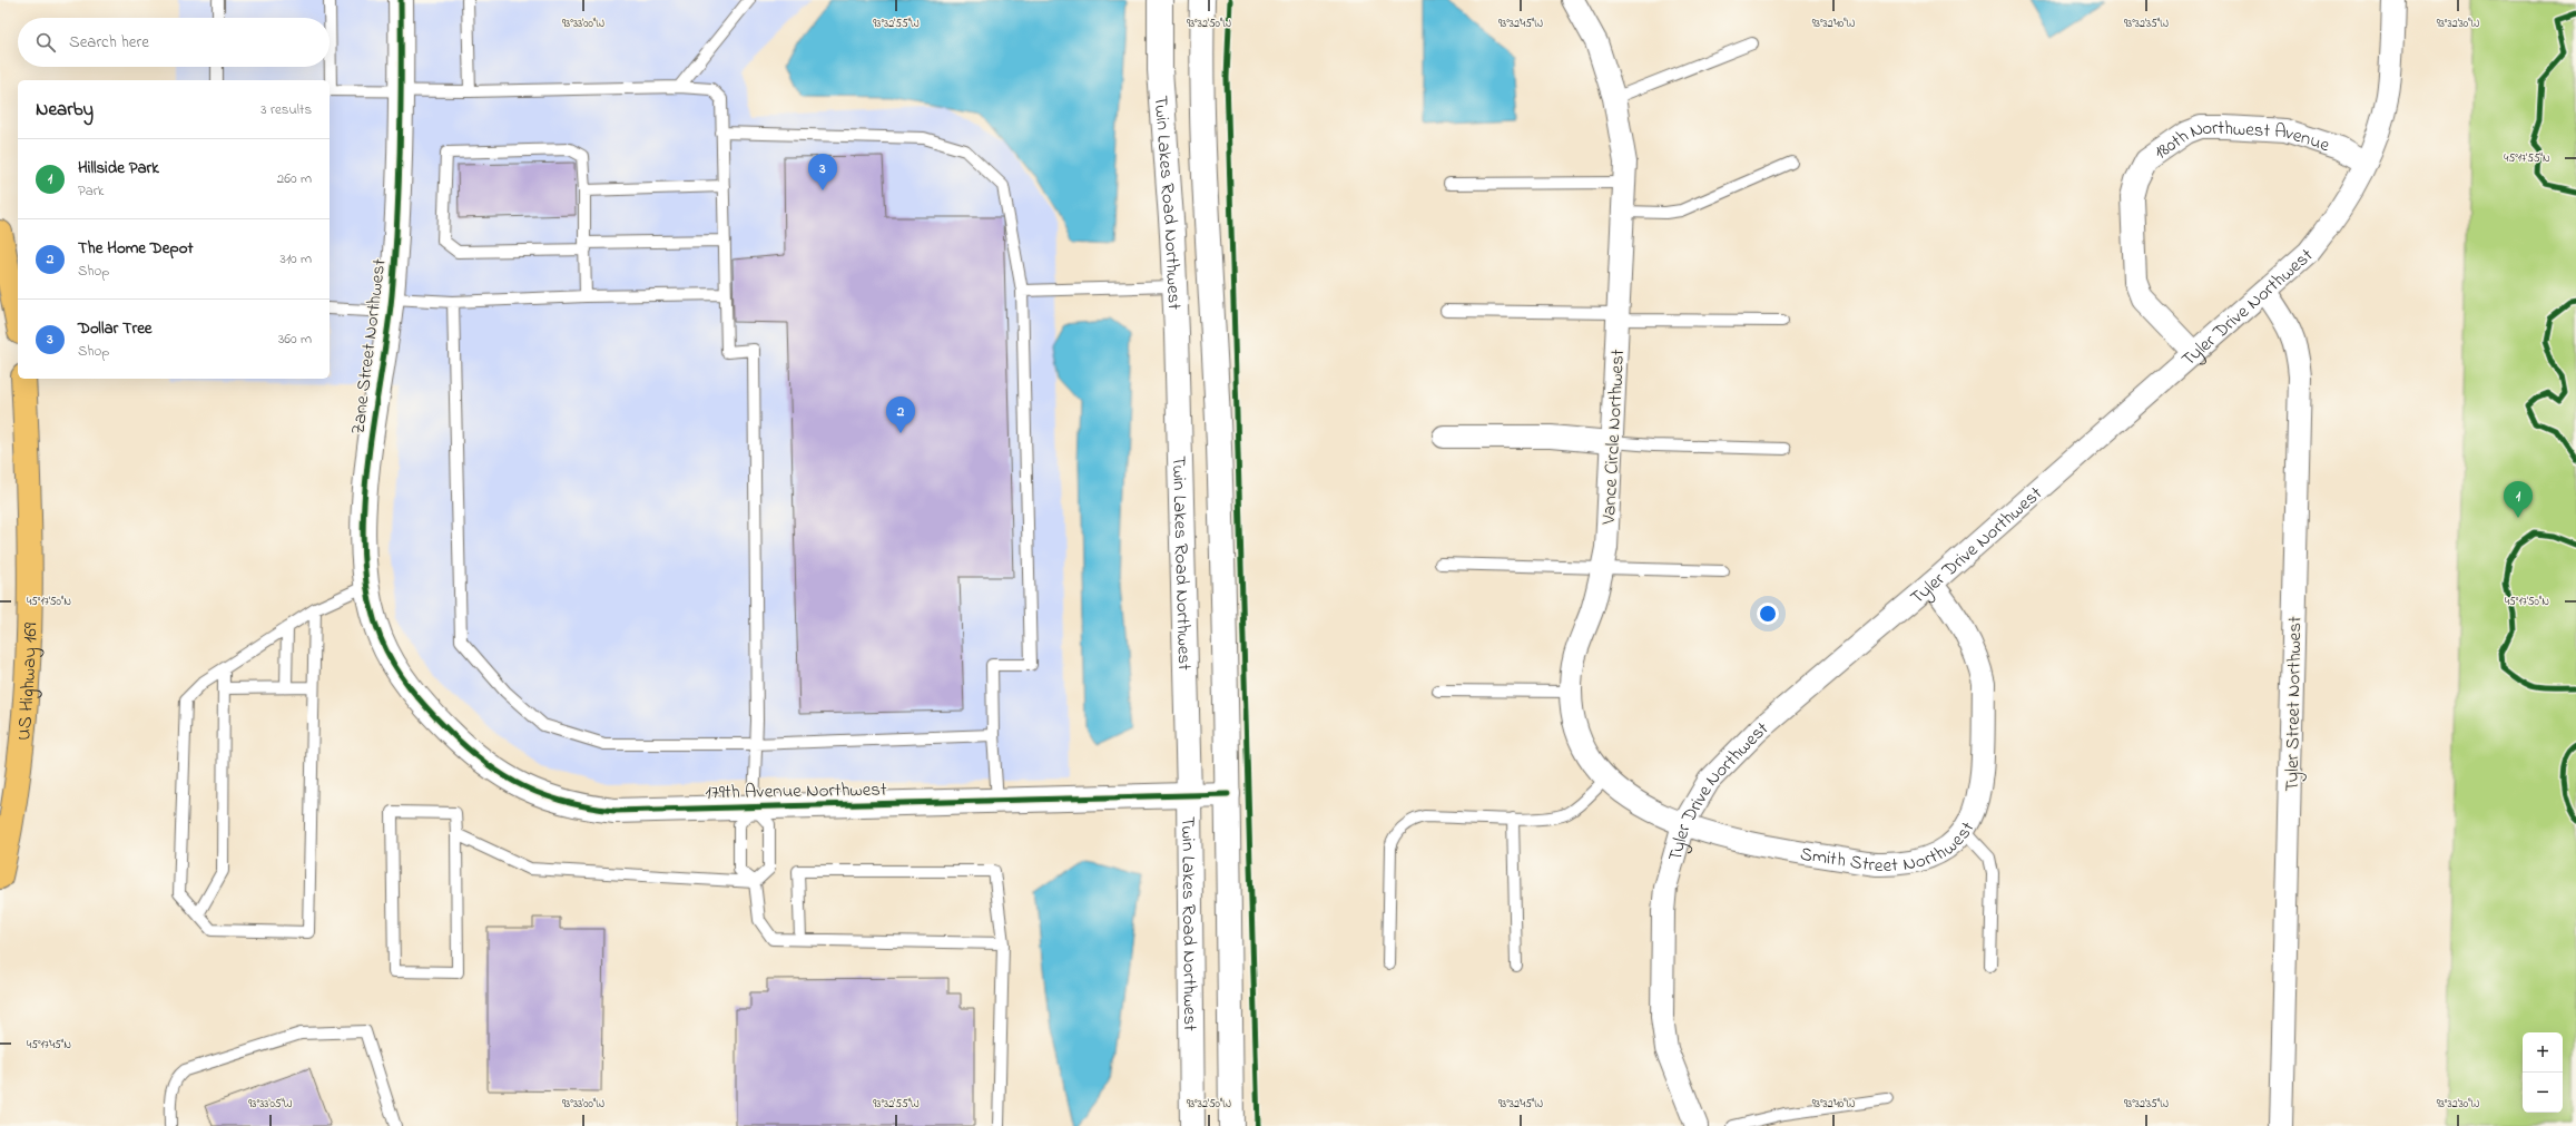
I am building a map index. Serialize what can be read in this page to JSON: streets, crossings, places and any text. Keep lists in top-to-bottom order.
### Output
{
  "streets": {
    "highway": ["US Highway 169"],
    "street": [
      "180th Northwest Avenue",
      "Twin Lakes Road Northwest",
      "Tyler Drive Northwest",
      "Zane Street Northwest",
      "Vance Circle Northwest",
      "Tyler Street Northwest",
      "179th Avenue Northwest",
      "Smith Street Northwest"
    ]
  },
  "crossings": [
    ["180th Northwest Avenue", "Tyler Drive Northwest"],
    ["Twin Lakes Road Northwest", "179th Avenue Northwest"],
    ["Tyler Drive Northwest", "Vance Circle Northwest"],
    ["Tyler Drive Northwest", "Tyler Street Northwest"],
    ["Tyler Drive Northwest", "Smith Street Northwest"],
    ["Zane Street Northwest", "179th Avenue Northwest"],
    ["Vance Circle Northwest", "Smith Street Northwest"]
  ],
  "page": {
    "search": "Search here",
    "heading": ["Nearby", "3 results"],
    "list": [
      {
        "mark": "1",
        "name": "Hillside Park",
        "note": "Park",
        "value": "260 m"
      },
      {
        "mark": "2",
        "name": "The Home Depot",
        "note": "Shop",
        "value": "310 m"
      },
      {
        "mark": "3",
        "name": "Dollar Tree",
        "note": "Shop",
        "value": "360 m"
      }
    ],
    "pins": ["3", "2", "1"],
    "map_buttons": ["+", "−"]
  },
  "coordinates": [
    "93°33'00\"W",
    "93°32'55\"W",
    "93°32'50\"W",
    "93°32'45\"W",
    "93°32'40\"W",
    "93°32'35\"W",
    "93°32'30\"W",
    "45°17'55\"N",
    "45°17'50\"N",
    "45°17'45\"N",
    "93°33'05\"W"
  ]
}
